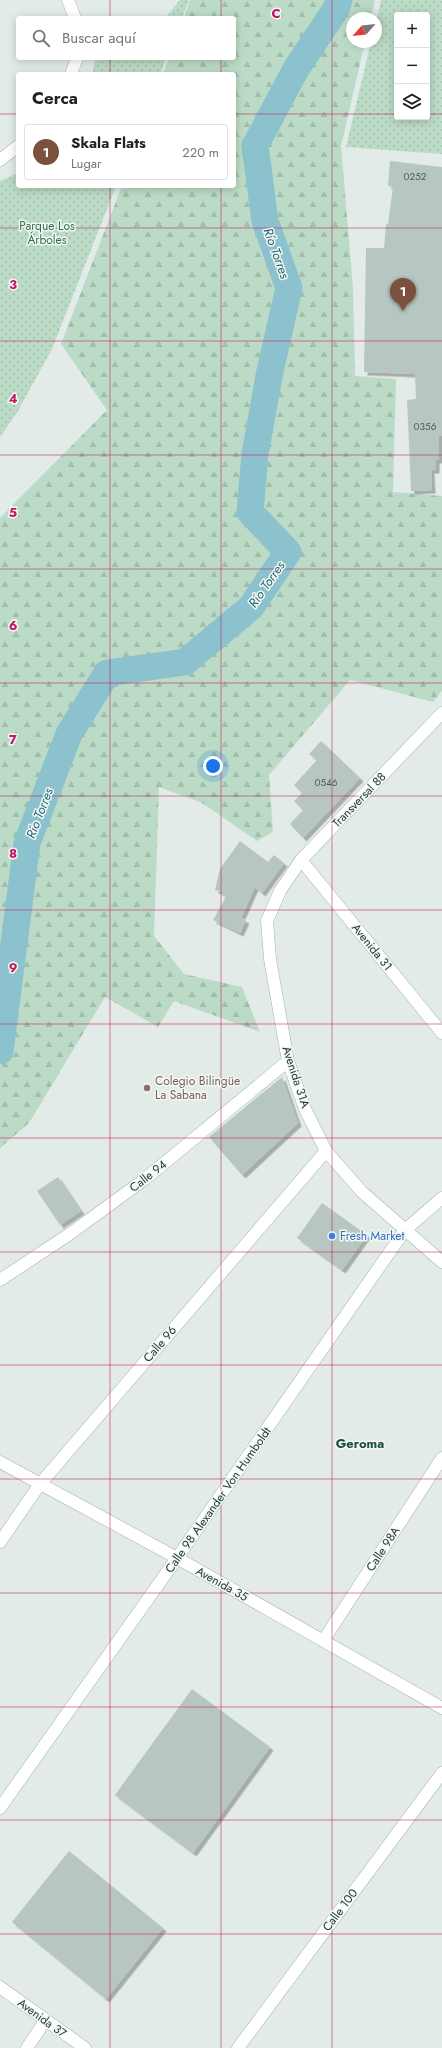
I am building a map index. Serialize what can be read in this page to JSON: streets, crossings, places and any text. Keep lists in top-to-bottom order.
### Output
{
  "streets": {
    "street": [
      "Transversal 88",
      "Avenida 31",
      "Avenida 31A",
      "Calle 94",
      "Calle 96",
      "Calle 98 Alexander Von Humboldt",
      "Calle 98A",
      "Avenida 35",
      "Calle 100",
      "Avenida 37"
    ]
  },
  "crossings": [
    ["Transversal 88", "Avenida 31"],
    ["Transversal 88", "Avenida 31A"],
    ["Avenida 31A", "Calle 94"],
    ["Avenida 31A", "Calle 96"],
    ["Avenida 31A", "Calle 98 Alexander Von Humboldt"],
    ["Calle 96", "Avenida 35"],
    ["Calle 98 Alexander Von Humboldt", "Avenida 35"],
    ["Calle 98A", "Avenida 35"]
  ],
  "districts": ["Geroma"],
  "water": ["Río Torres"],
  "parks": ["Parque Los Árboles"],
  "places": ["Colegio Bilingüe La Sabana", "Fresh Market"],
  "house_numbers": ["0252", "0356", "0546"],
  "north": "bottom left",
  "page": {
    "map_buttons": ["+", "−"],
    "search": "Buscar aquí",
    "heading": "Cerca",
    "list": [
      {
        "mark": "1",
        "name": "Skala Flats",
        "note": "Lugar",
        "value": "220 m"
      }
    ],
    "pins": "1"
  },
  "grid": {
    "columns": ["C"],
    "rows": [
      "3",
      "4",
      "5",
      "6",
      "7",
      "8",
      "9"
    ]
  }
}
